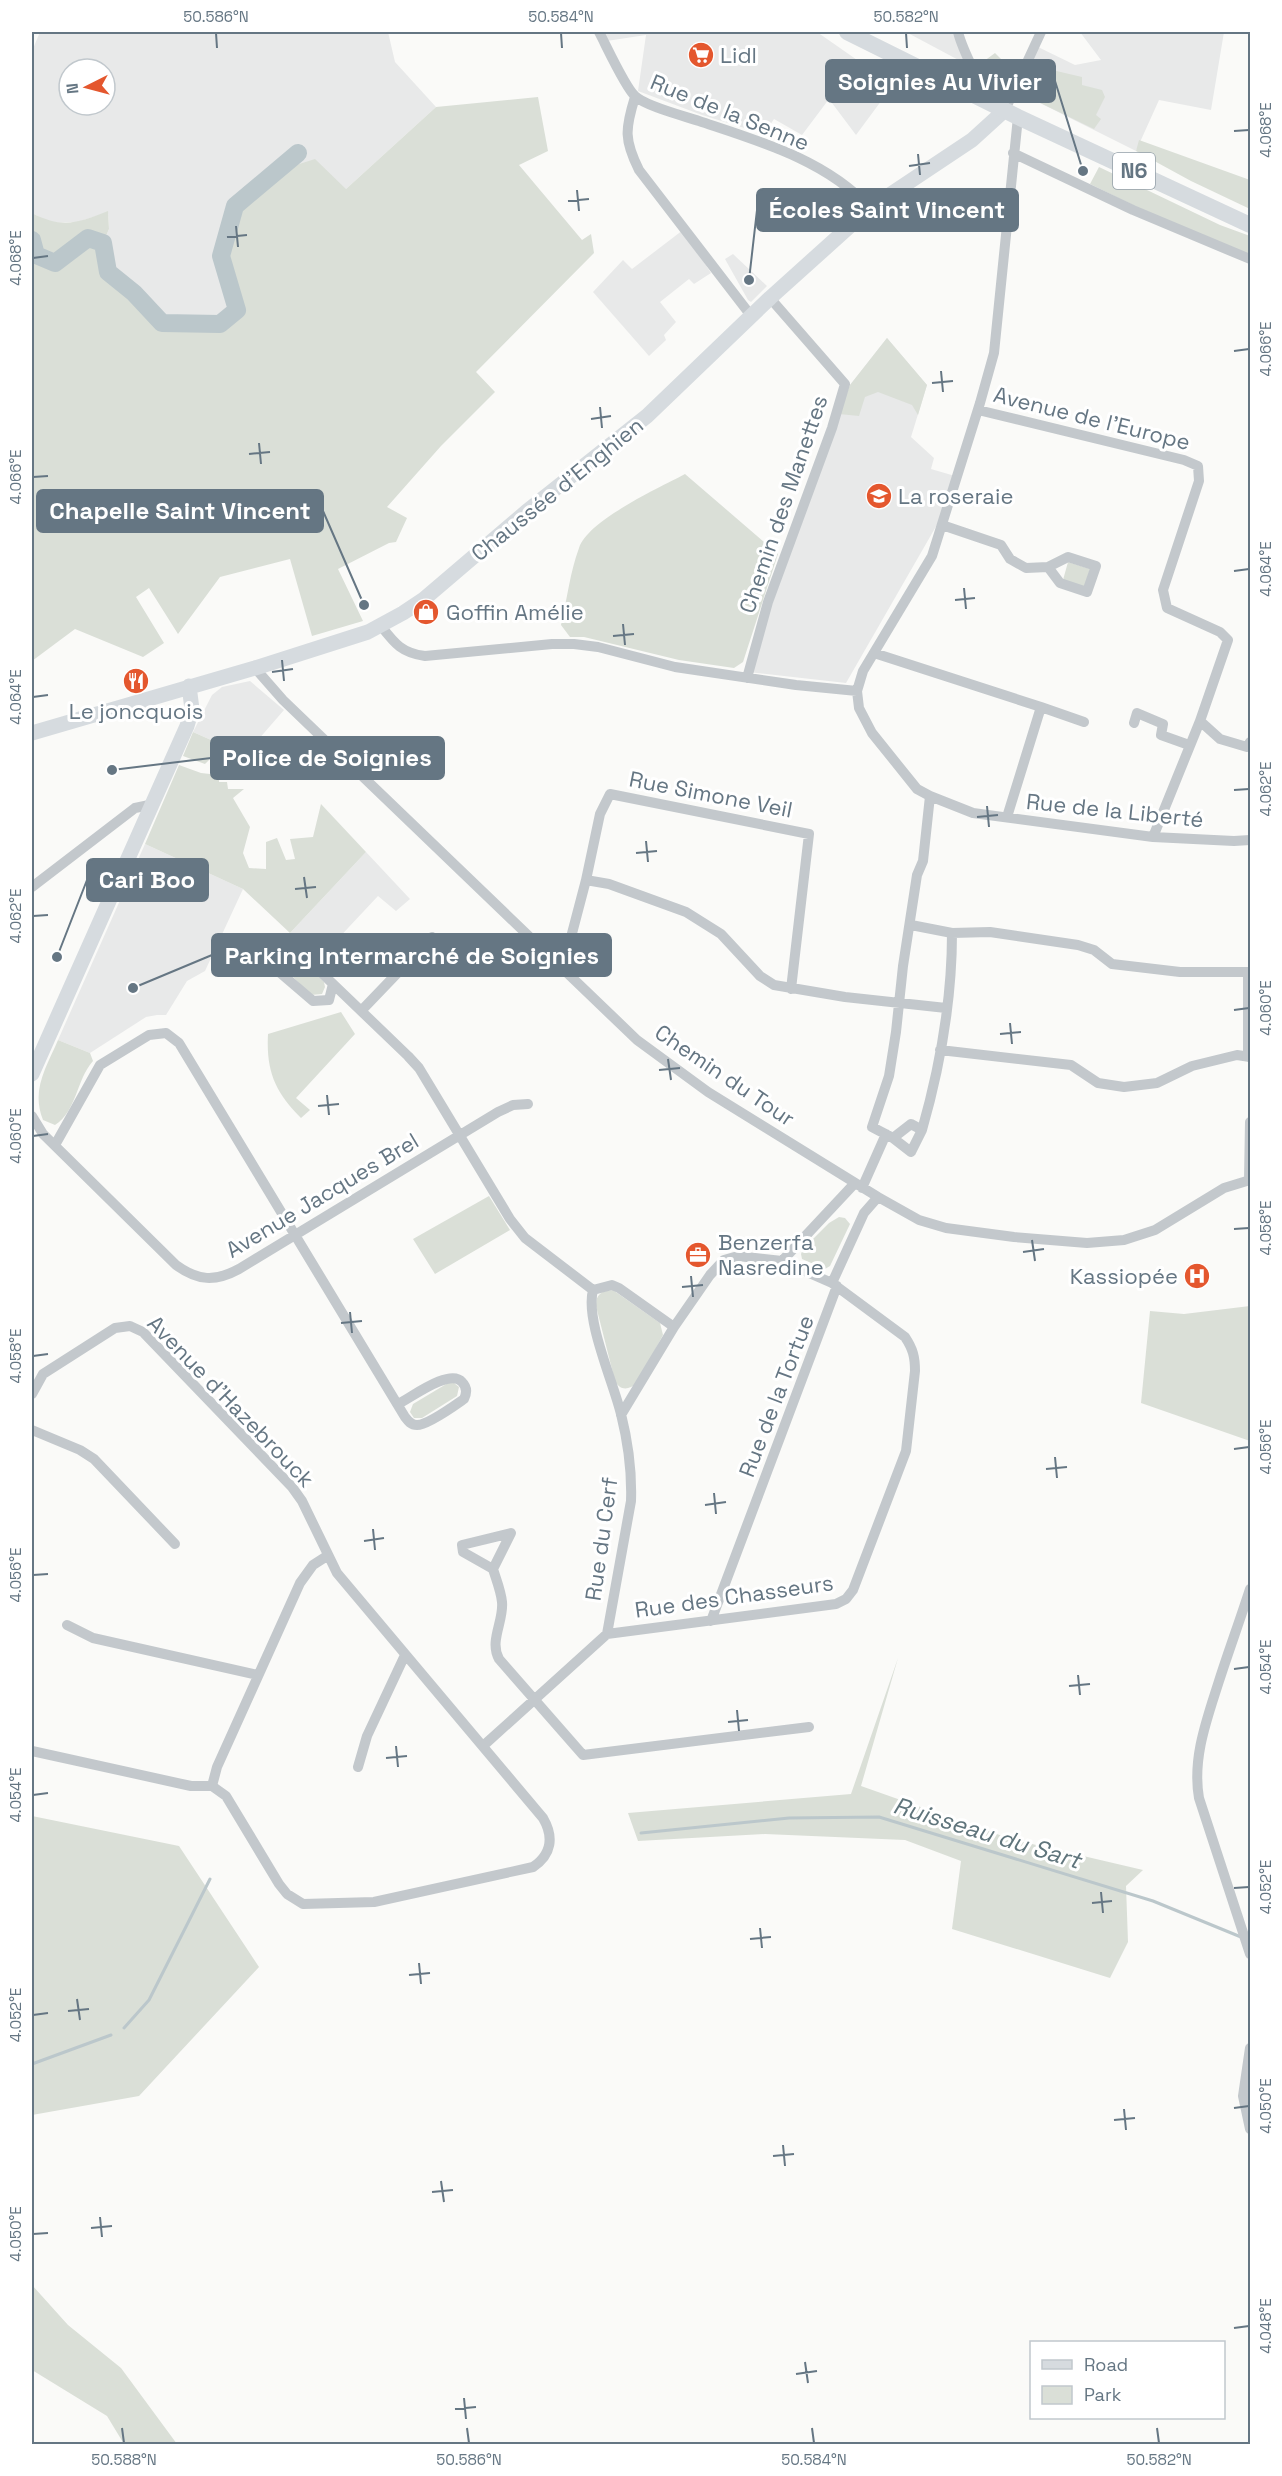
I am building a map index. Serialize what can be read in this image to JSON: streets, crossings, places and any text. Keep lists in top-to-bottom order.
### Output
{
  "streets": {
    "main road": ["N6", "Chaussée d'Enghien"],
    "street": [
      "Rue de la Senne",
      "Avenue de l'Europe",
      "Chemin des Manettes",
      "Rue Simone Veil",
      "Rue de la Liberté",
      "Chemin du Tour",
      "Avenue Jacques Brel",
      "Rue de la Tortue",
      "Avenue d'Hazebrouck",
      "Rue du Cerf",
      "Rue des Chasseurs"
    ]
  },
  "crossings": [
    ["Rue de la Senne", "Chaussée d'Enghien"],
    ["N6", "Chaussée d'Enghien"],
    ["Avenue de l'Europe", "Rue de la Liberté"],
    ["Chaussée d'Enghien", "Chemin des Manettes"],
    ["Chaussée d'Enghien", "Chemin du Tour"],
    ["Chemin du Tour", "Rue de la Tortue"],
    ["Rue de la Tortue", "Rue des Chasseurs"],
    ["Avenue d'Hazebrouck", "Rue des Chasseurs"],
    ["Rue du Cerf", "Rue des Chasseurs"]
  ],
  "water": ["Ruisseau du Sart"],
  "places": {
    "supermarket": ["Lidl"],
    "other": [
      "Soignies Au Vivier",
      "Écoles Saint Vincent",
      "Chapelle Saint Vincent",
      "Police de Soignies",
      "Cari Boo",
      "Parking Intermarché de Soignies"
    ],
    "school or university": ["La roseraie"],
    "shop": ["Goffin Amélie"],
    "restaurant": ["Le joncquois"],
    "office": ["Benzerfa Nasredine"],
    "hospital": ["Kassiopée"]
  },
  "legend": ["Road", "Park"],
  "north": "left",
  "coordinates": [
    "50.586°N",
    "50.584°N",
    "50.582°N",
    "4.068°E",
    "4.066°E",
    "4.064°E",
    "4.062°E",
    "4.060°E",
    "4.058°E",
    "4.056°E",
    "4.054°E",
    "4.052°E",
    "4.050°E",
    "4.048°E",
    "50.588°N"
  ]
}
